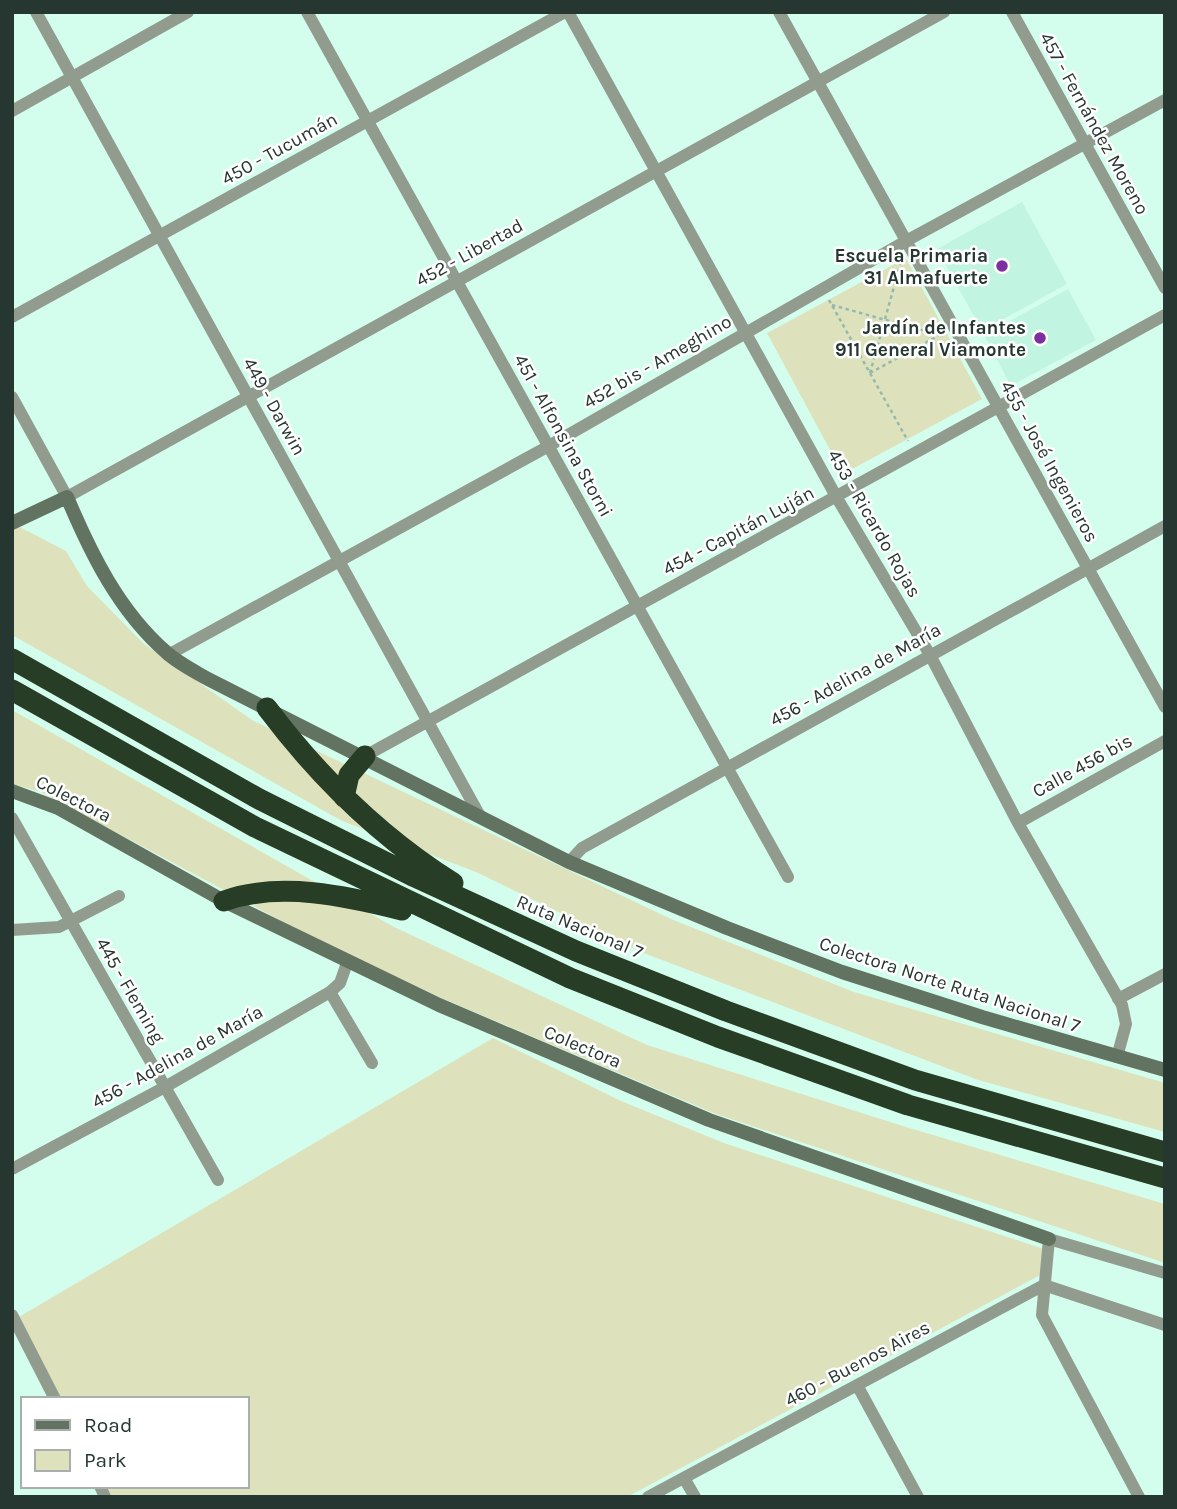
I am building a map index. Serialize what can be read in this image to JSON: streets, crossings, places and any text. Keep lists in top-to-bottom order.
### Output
{
  "streets": {
    "highway": ["Ruta Nacional 7"],
    "street": [
      "457 - Fernández Moreno",
      "450 - Tucumán",
      "452 - Libertad",
      "452 bis - Ameghino",
      "449 - Darwin",
      "451 - Alfonsina Storni",
      "455 - José Ingenieros",
      "453 - Ricardo Rojas",
      "454 - Capitán Luján",
      "456 - Adelina de María",
      "Calle 456 bis",
      "Colectora",
      "Colectora Norte Ruta Nacional 7",
      "445 - Fleming",
      "460 - Buenos Aires"
    ]
  },
  "crossings": [
    ["457 - Fernández Moreno", "452 bis - Ameghino"],
    ["450 - Tucumán", "449 - Darwin"],
    ["450 - Tucumán", "451 - Alfonsina Storni"],
    ["450 - Tucumán", "453 - Ricardo Rojas"],
    ["452 - Libertad", "449 - Darwin"],
    ["452 - Libertad", "451 - Alfonsina Storni"],
    ["452 - Libertad", "455 - José Ingenieros"],
    ["452 - Libertad", "453 - Ricardo Rojas"],
    ["452 bis - Ameghino", "449 - Darwin"],
    ["452 bis - Ameghino", "451 - Alfonsina Storni"],
    ["452 bis - Ameghino", "455 - José Ingenieros"],
    ["452 bis - Ameghino", "453 - Ricardo Rojas"],
    ["449 - Darwin", "454 - Capitán Luján"],
    ["451 - Alfonsina Storni", "454 - Capitán Luján"],
    ["451 - Alfonsina Storni", "456 - Adelina de María"],
    ["455 - José Ingenieros", "454 - Capitán Luján"],
    ["455 - José Ingenieros", "456 - Adelina de María"],
    ["453 - Ricardo Rojas", "454 - Capitán Luján"],
    ["453 - Ricardo Rojas", "456 - Adelina de María"],
    ["453 - Ricardo Rojas", "Calle 456 bis"],
    ["453 - Ricardo Rojas", "Colectora Norte Ruta Nacional 7"],
    ["456 - Adelina de María", "Colectora Norte Ruta Nacional 7"],
    ["456 - Adelina de María", "445 - Fleming"]
  ],
  "places": ["Escuela Primaria 31 Almafuerte", "Jardín de Infantes 911 General Viamonte"],
  "legend": ["Road", "Park"]
}
